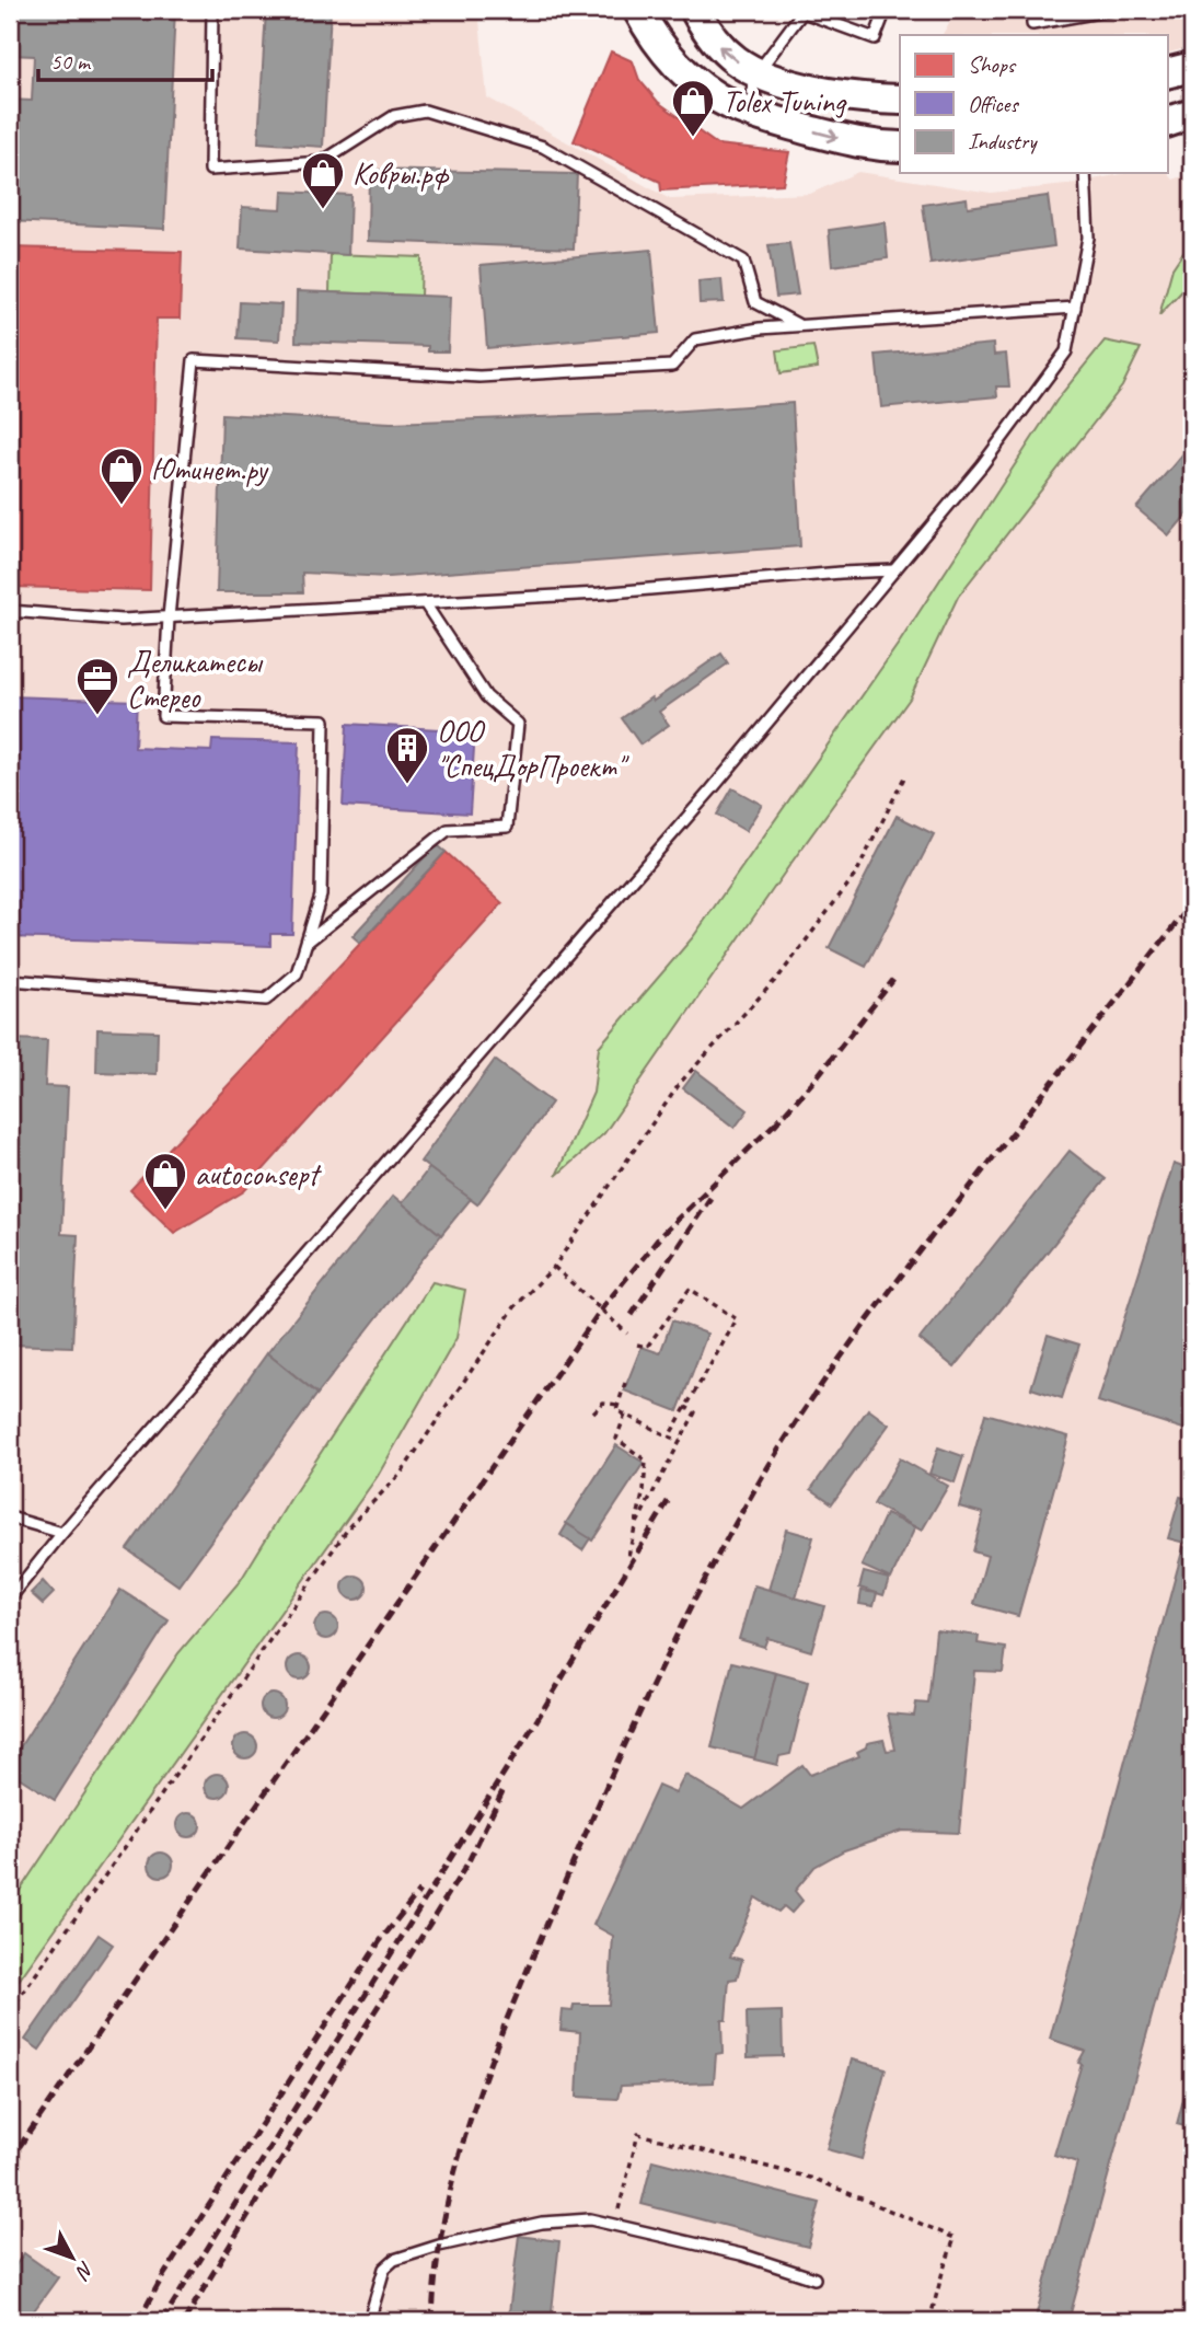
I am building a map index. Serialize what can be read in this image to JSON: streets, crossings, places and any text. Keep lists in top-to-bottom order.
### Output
{
  "places": {
    "shop": [
      "Tolex Tuning",
      "Ковры.рф",
      "Ютинет.ру",
      "autoconsept"
    ],
    "office": ["Деликатесы Стерео"],
    "building": ["ООО \"СпецДорПроект\""]
  },
  "legend": ["Shops", "Offices", "Industry"],
  "scale_bar": "50 m",
  "north": "bottom right"
}
